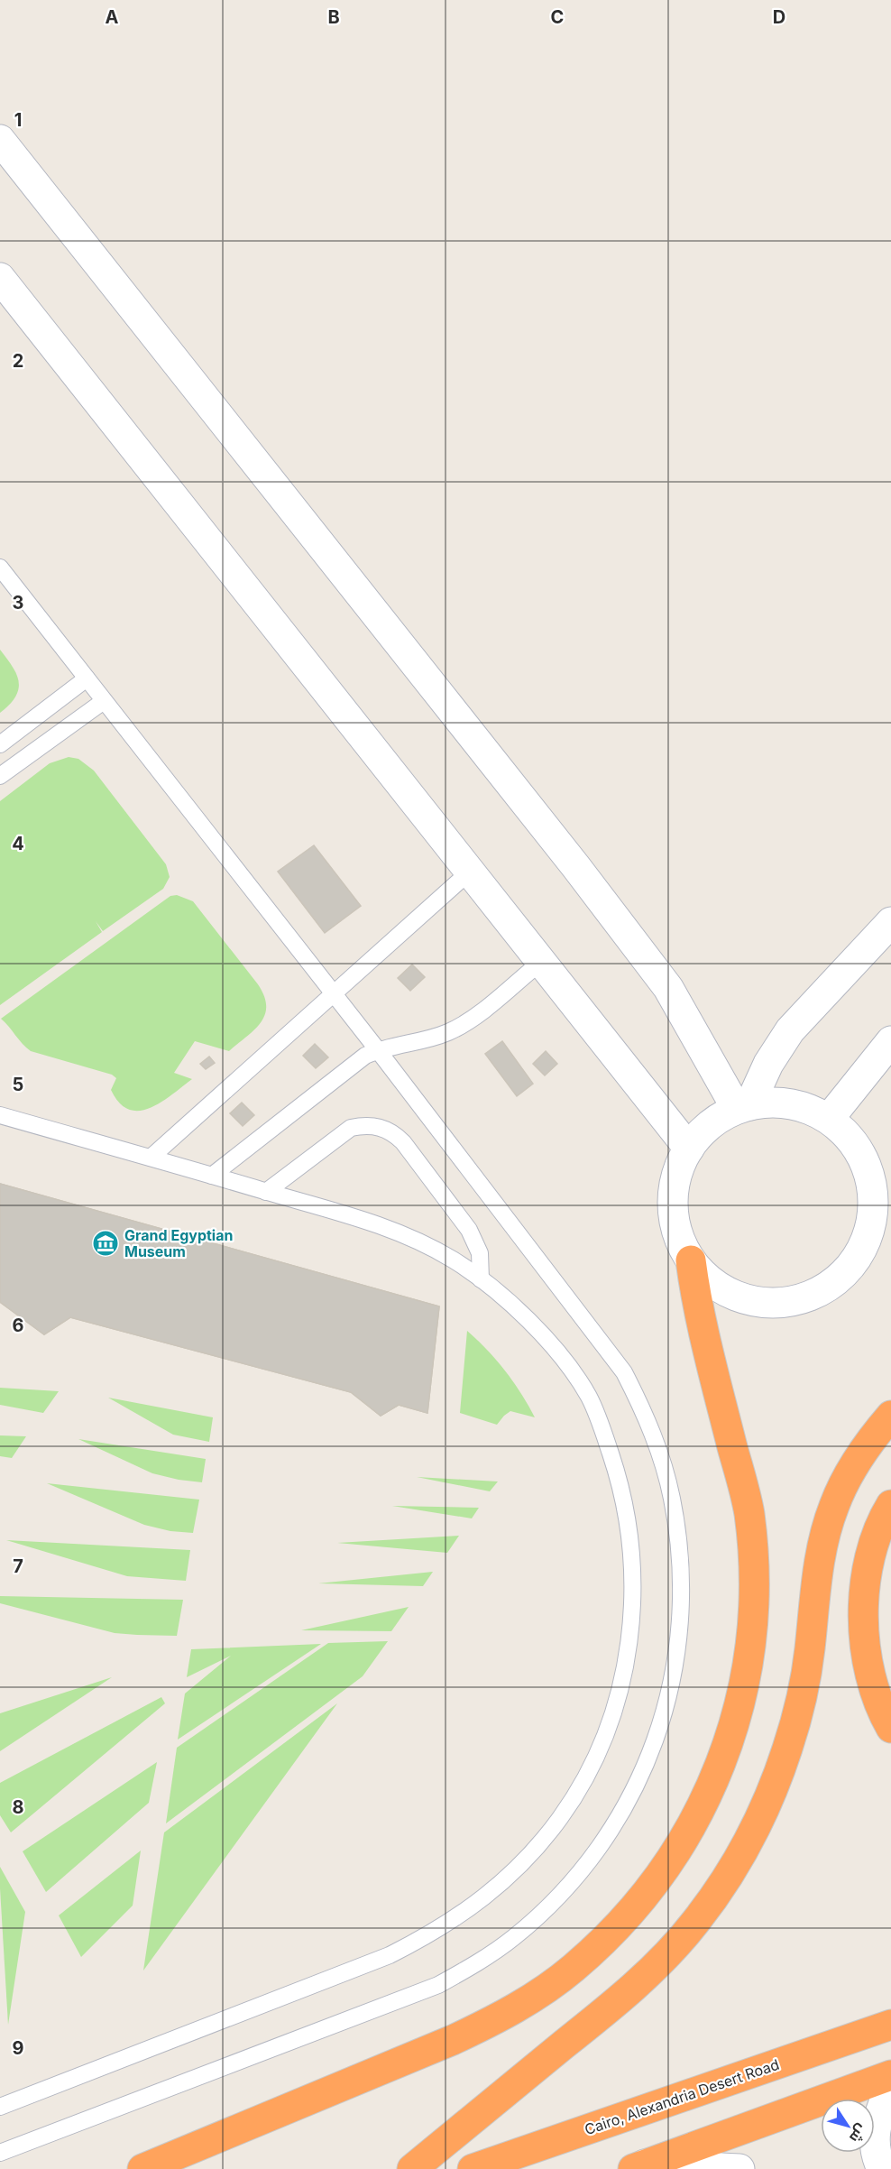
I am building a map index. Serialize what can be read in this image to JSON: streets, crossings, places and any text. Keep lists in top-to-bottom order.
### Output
{
  "streets": {
    "highway": ["Cairo, Alexandria Desert Road"]
  },
  "places": {
    "museum": ["Grand Egyptian Museum"]
  },
  "north": "bottom right",
  "grid": {
    "columns": [
      "A",
      "B",
      "C",
      "D"
    ],
    "rows": [
      "1",
      "2",
      "3",
      "4",
      "5",
      "6",
      "7",
      "8",
      "9"
    ]
  }
}
